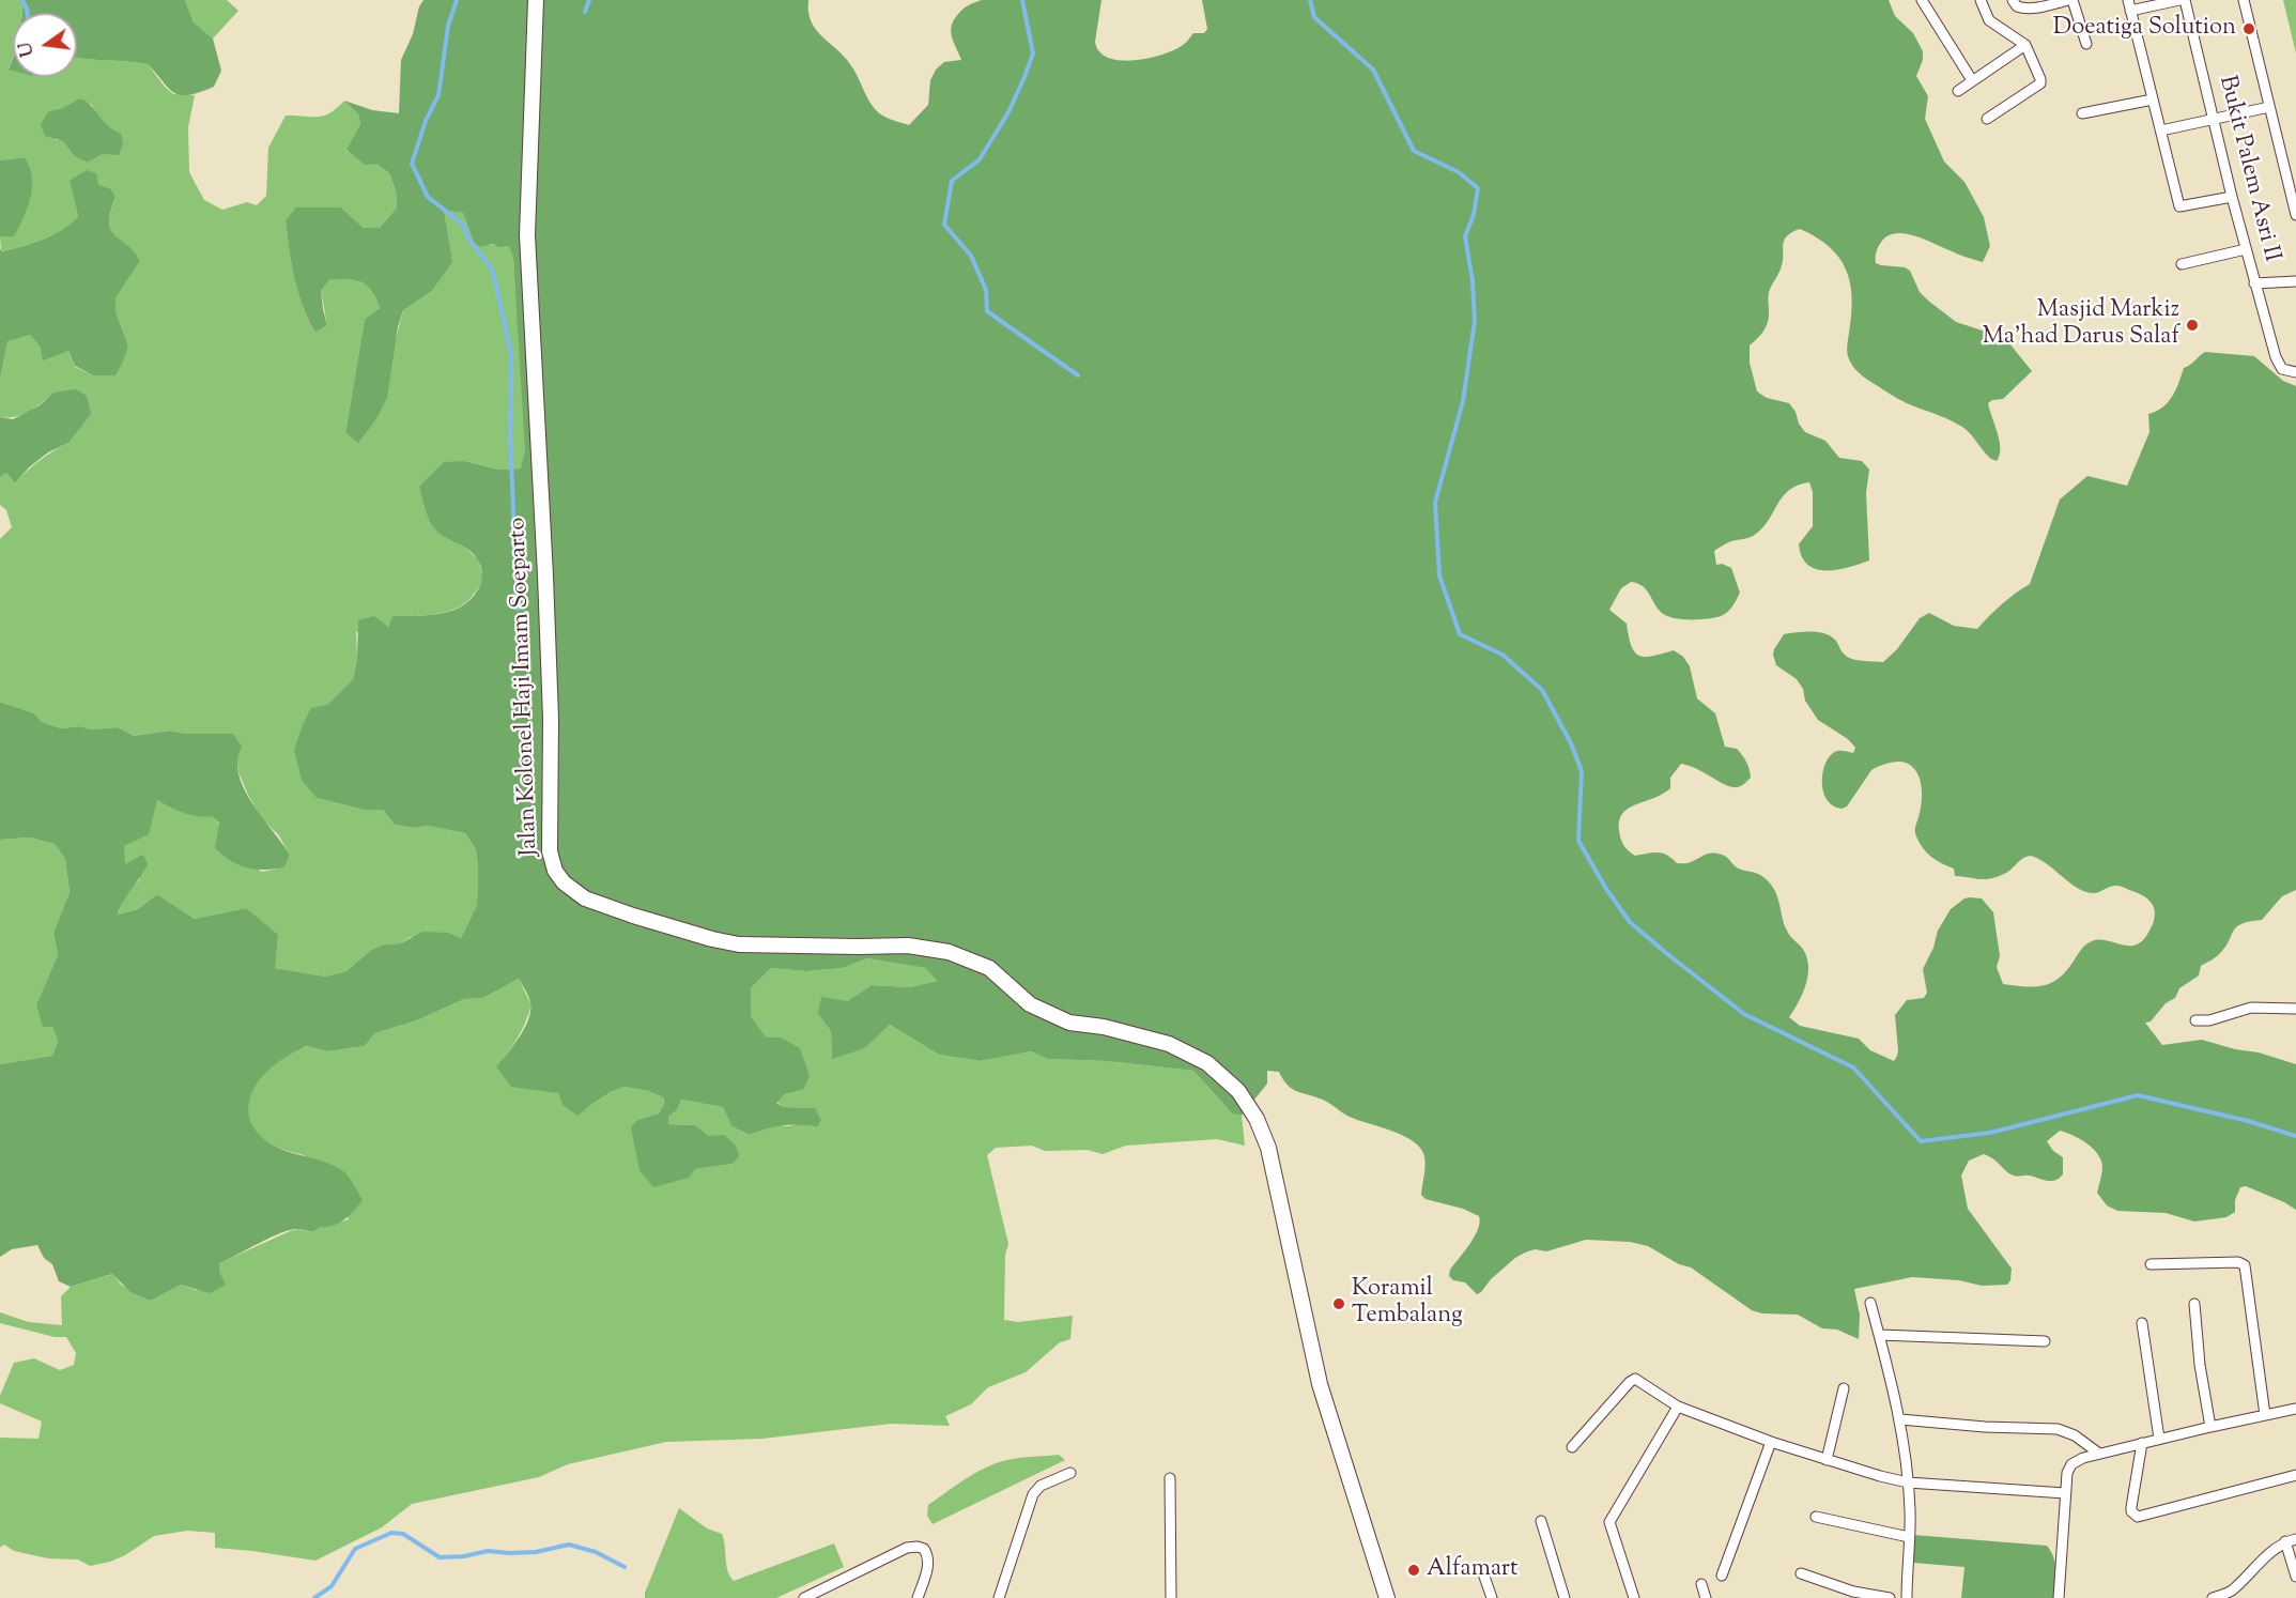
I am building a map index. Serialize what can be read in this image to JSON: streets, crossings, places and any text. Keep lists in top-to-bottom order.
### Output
{
  "streets": {
    "main road": ["Jalan Kolonel Haji Imam Soeparto"],
    "street": ["Bukit Palem Asri II"]
  },
  "places": [
    "Doeatiga Solution",
    "Masjid Markiz Ma'had Darus Salaf",
    "Koramil Tembalang",
    "Alfamart"
  ],
  "north": "left"
}
